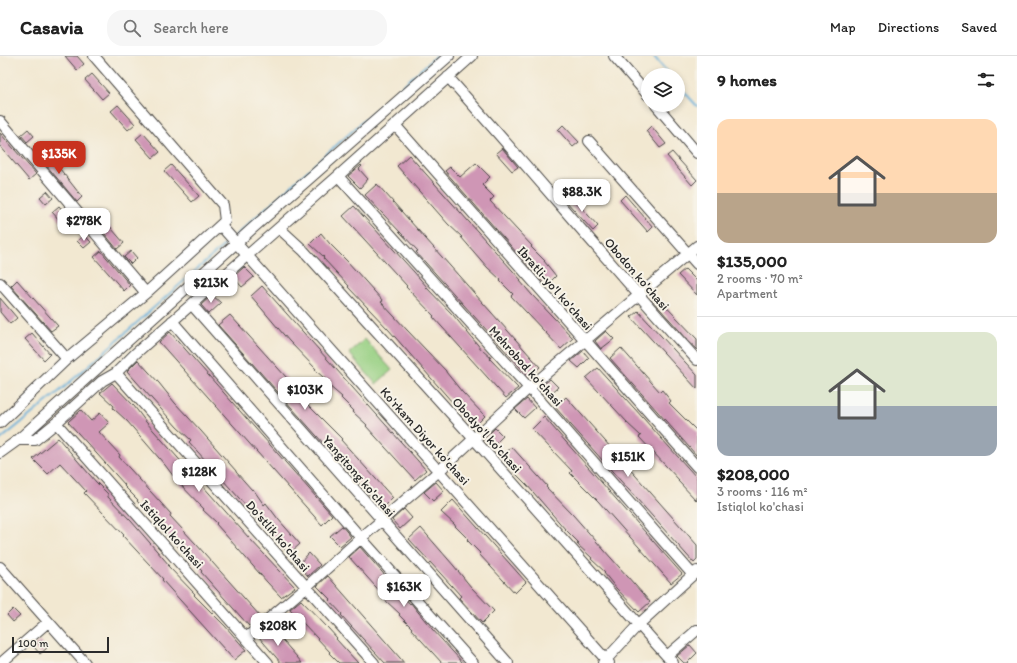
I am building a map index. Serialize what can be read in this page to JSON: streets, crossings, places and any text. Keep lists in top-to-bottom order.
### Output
{
  "streets": {
    "street": [
      "Obodon ko'chasi",
      "Ibratli-yo'l ko'chasi",
      "Mehrobod ko'chasi",
      "Obodyo'l ko'chasi",
      "Ko'rkam Diyor ko'chasi",
      "Yangitong ko'chasi",
      "Istiqlol ko'chasi",
      "Do'stlik ko'chasi"
    ]
  },
  "scale_bar": "100 m",
  "page": {
    "header": "Casavia",
    "search": "Search here",
    "nav": ["Map", "Directions", "Saved"],
    "heading": "9 homes",
    "list": [
      {
        "name": "$135,000",
        "note": "2 rooms · 70 m² · Apartment"
      },
      {
        "name": "$208,000",
        "note": "3 rooms · 116 m² · Istiqlol ko'chasi"
      }
    ],
    "price": [
      "$135K",
      "$88.3K",
      "$278K",
      "$213K",
      "$103K",
      "$151K",
      "$128K",
      "$163K",
      "$208K"
    ],
    "scale": "100 m"
  }
}
